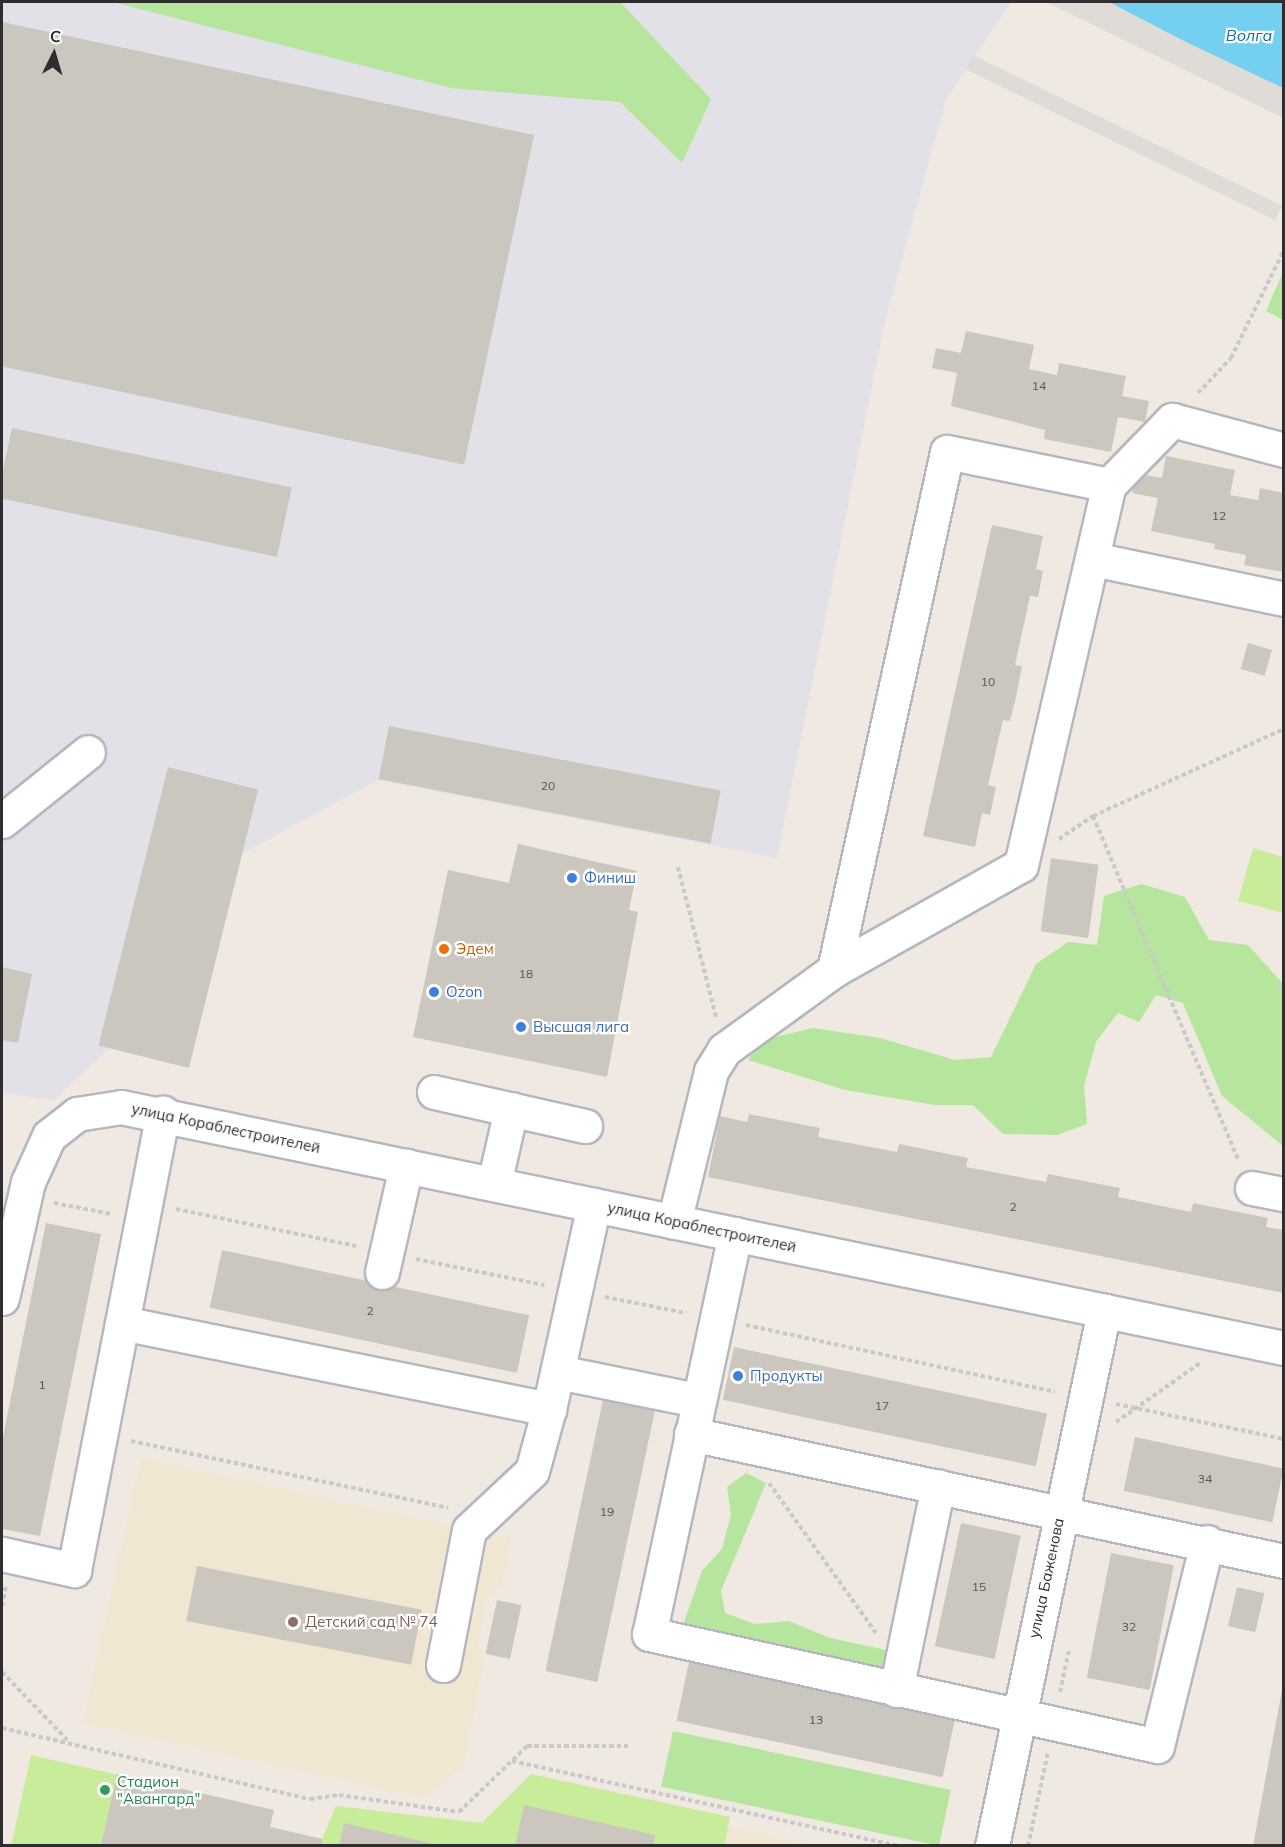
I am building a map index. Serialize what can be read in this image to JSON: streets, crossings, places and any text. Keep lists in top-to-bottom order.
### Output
{
  "streets": {
    "street": ["улица Кораблестроителей", "улица Баженова"]
  },
  "crossings": [
    ["улица Кораблестроителей", "улица Баженова"]
  ],
  "water": ["Волга"],
  "places": [
    "Финиш",
    "Эдем",
    "Ozon",
    "Высшая лига",
    "Продукты",
    "Детский сад № 74",
    "Стадион \"Авангард\""
  ],
  "house_numbers": [
    "14",
    "12",
    "10",
    "20",
    "18",
    "2",
    "2",
    "1",
    "17",
    "34",
    "19",
    "15",
    "32",
    "13"
  ],
  "north": "top"
}
